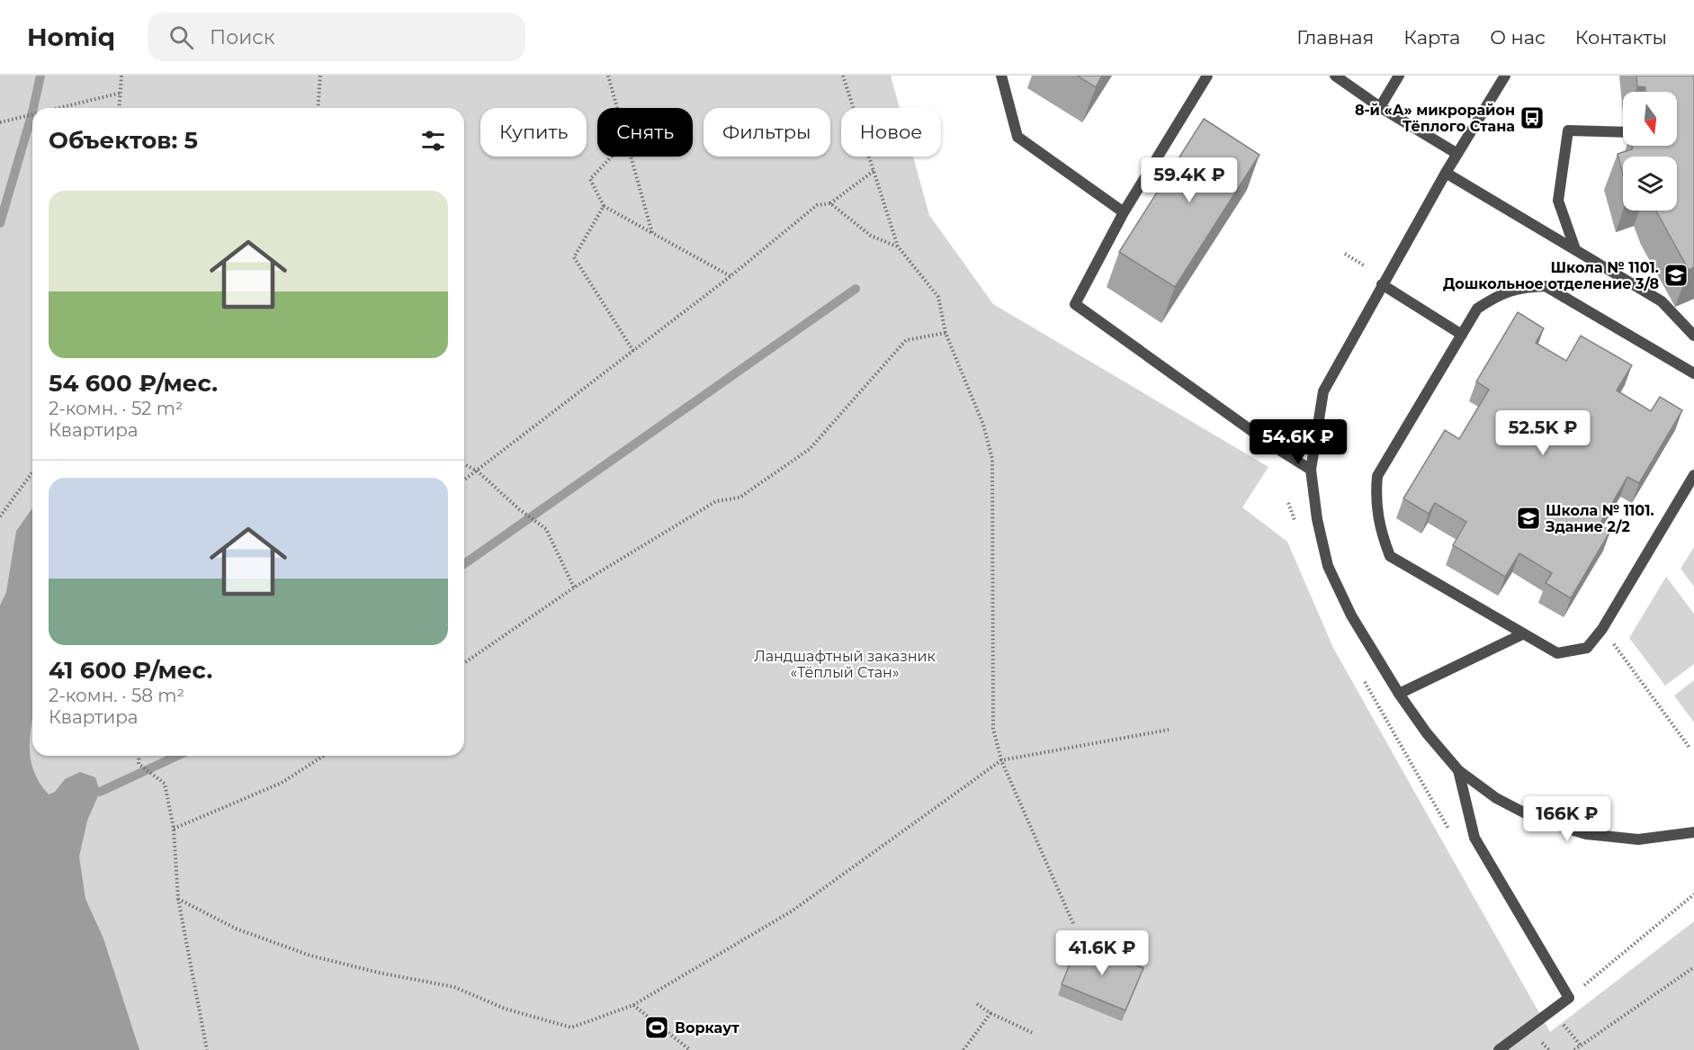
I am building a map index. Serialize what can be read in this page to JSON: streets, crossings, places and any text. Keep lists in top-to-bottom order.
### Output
{
  "parks": ["Ландшафтный заказник «Тёплый Стан»"],
  "places": {
    "bus stop": ["8-й «А» микрорайон Тёплого Стана"],
    "school or university": ["Школа № 1101. Дошкольное отделение 3/8", "Школа № 1101. Здание 2/2"],
    "sports": ["Воркаут"]
  },
  "north": "bottom",
  "page": {
    "header": "Homiq",
    "search": "Поиск",
    "nav": [
      "Главная",
      "Карта",
      "О нас",
      "Контакты"
    ],
    "chip": [
      "Купить",
      "Снять",
      "Фильтры",
      "Новое"
    ],
    "heading": "Объектов: 5",
    "price": [
      "59.4K ₽",
      "52.5K ₽",
      "54.6K ₽",
      "166K ₽",
      "41.6K ₽"
    ],
    "list": [
      {
        "name": "54 600 ₽/мес.",
        "note": "2-комн. · 52 m² · Квартира"
      },
      {
        "name": "41 600 ₽/мес.",
        "note": "2-комн. · 58 m² · Квартира"
      }
    ]
  }
}
